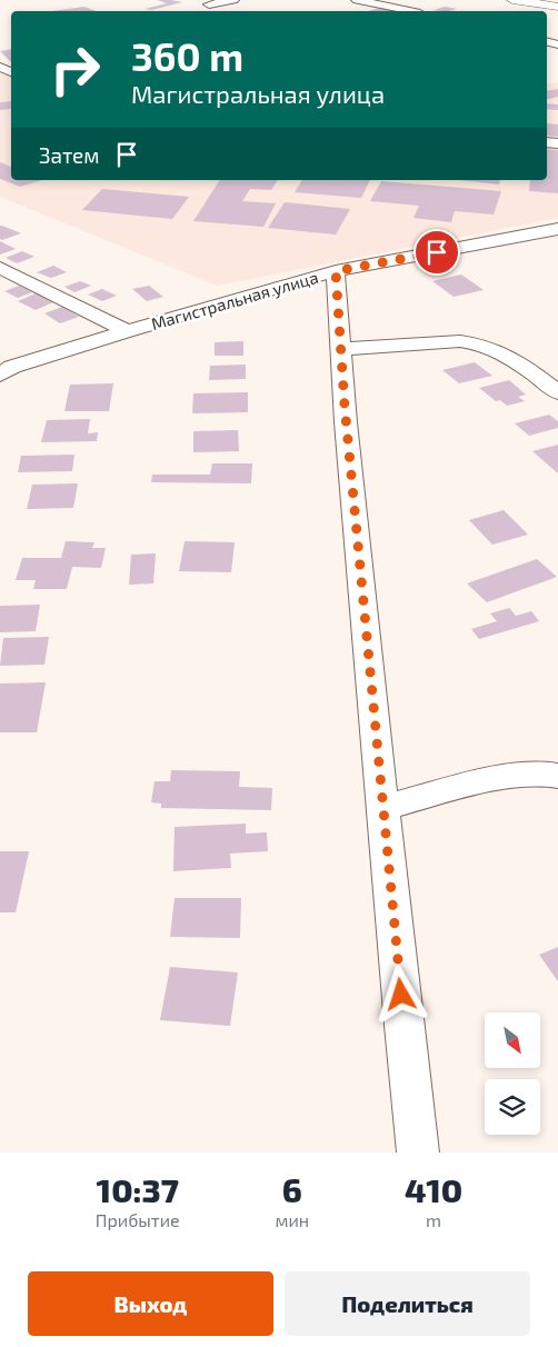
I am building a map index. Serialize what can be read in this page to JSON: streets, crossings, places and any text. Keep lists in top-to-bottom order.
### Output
{
  "streets": {
    "street": ["Магистральная улица"]
  },
  "north": "bottom right",
  "page": {
    "turn": ["360 m", "Магистральная улица"],
    "then": "Затем",
    "eta": [
      "10:37",
      "Прибытие",
      "6",
      "мин",
      "410",
      "m"
    ],
    "buttons": ["Выход", "Поделиться"]
  }
}
